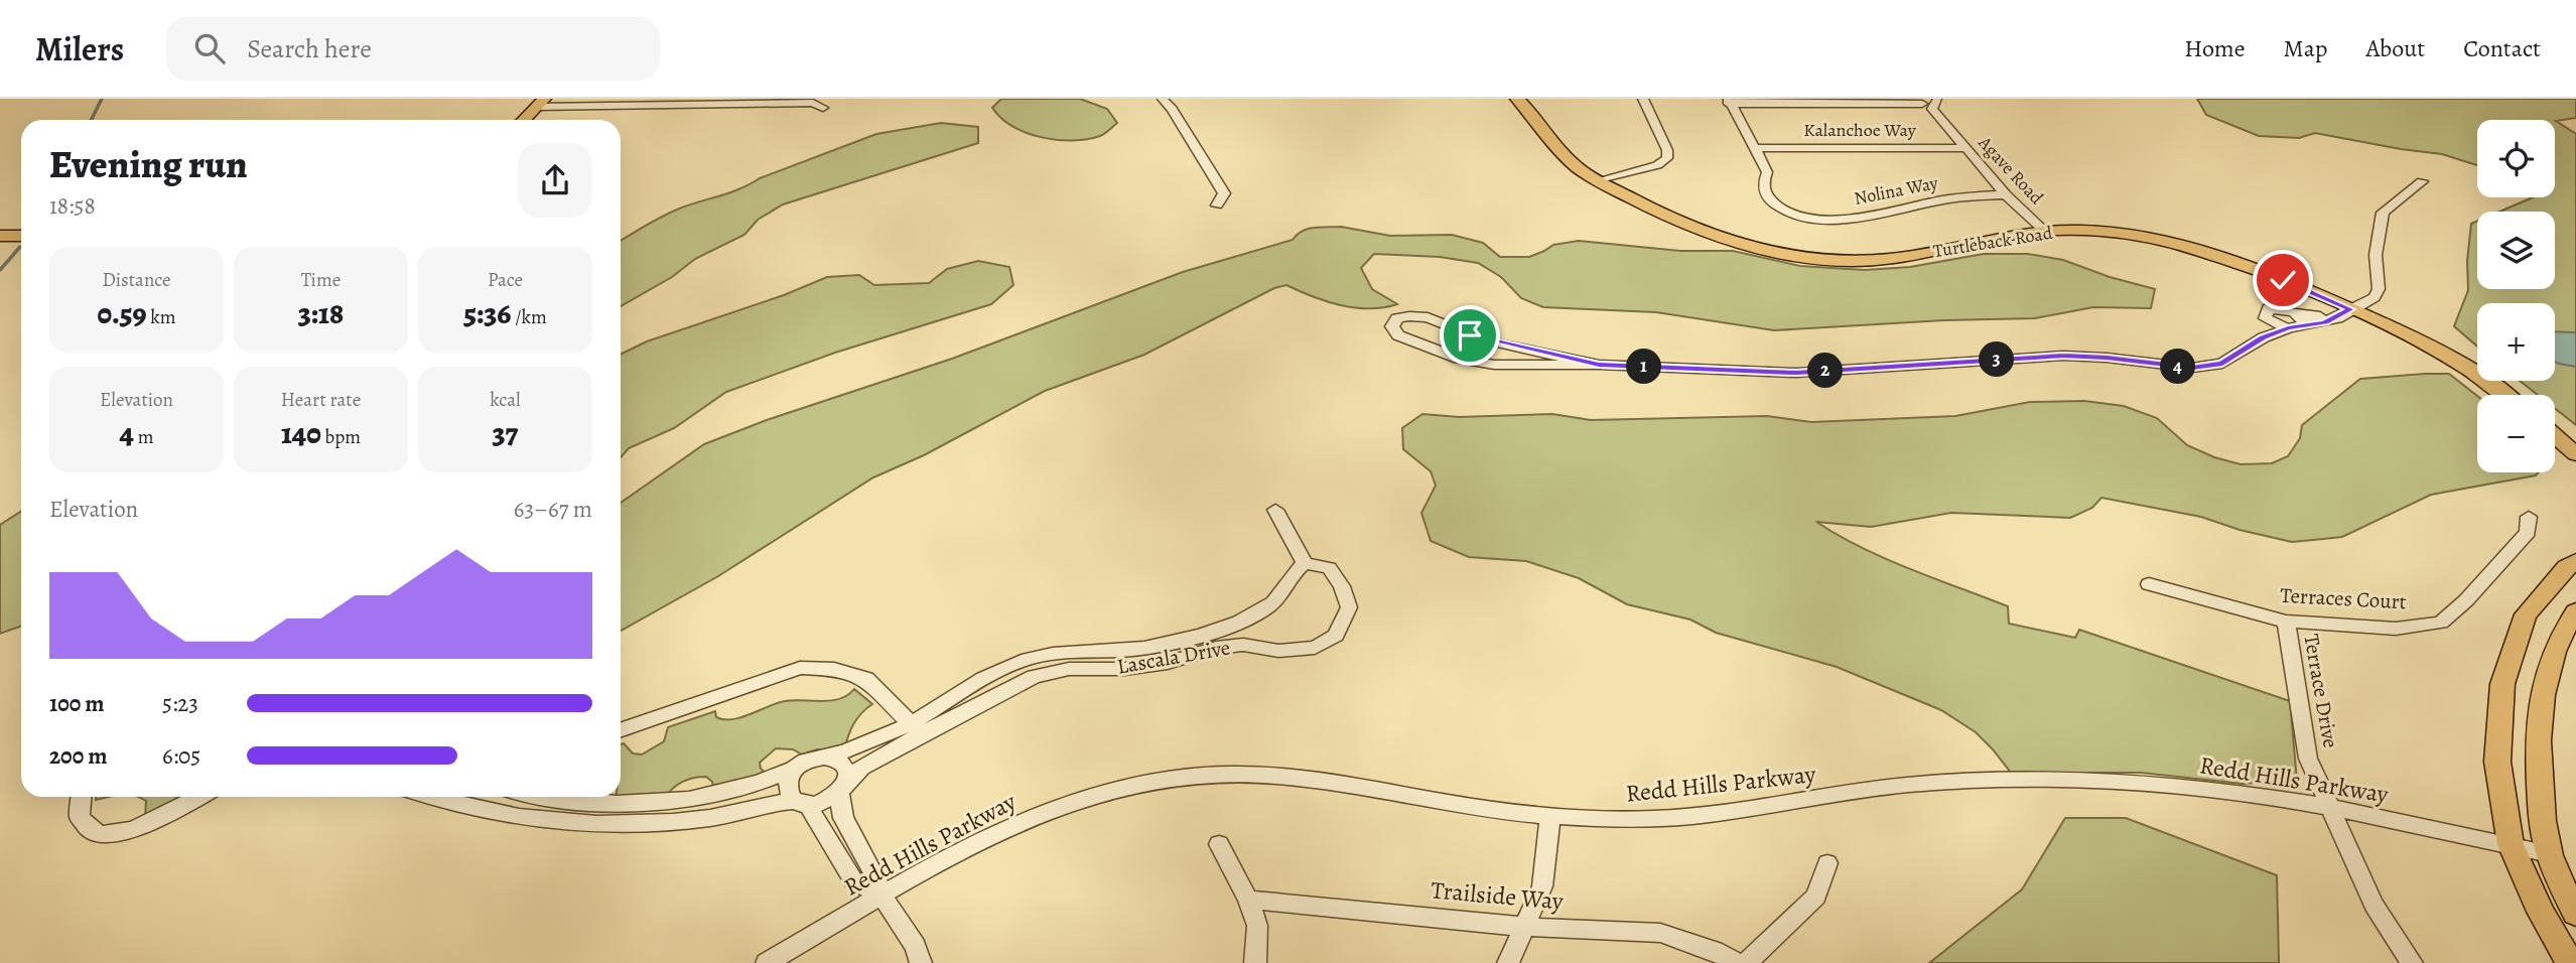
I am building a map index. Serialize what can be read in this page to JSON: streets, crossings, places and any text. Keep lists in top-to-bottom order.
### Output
{
  "streets": {
    "main road": ["Turtleback Road"],
    "street": [
      "Kalanchoe Way",
      "Agave Road",
      "Nolina Way",
      "Terraces Court",
      "Lascala Drive",
      "Terrace Drive",
      "Redd Hills Parkway",
      "Trailside Way"
    ]
  },
  "crossings": [
    ["Kalanchoe Way", "Agave Road"],
    ["Kalanchoe Way", "Nolina Way"],
    ["Agave Road", "Nolina Way"],
    ["Agave Road", "Turtleback Road"],
    ["Terraces Court", "Terrace Drive"],
    ["Terrace Drive", "Redd Hills Parkway"]
  ],
  "page": {
    "header": "Milers",
    "search": "Search here",
    "nav": [
      "Home",
      "Map",
      "About",
      "Contact"
    ],
    "map_buttons": ["+", "−"],
    "heading": ["Evening run", "18:58"],
    "stats": [
      ["Distance", "0.59 km"],
      ["Time", "3:18"],
      ["Pace", "5:36 /km"],
      ["Elevation", "4 m"],
      ["Heart rate", "140 bpm"],
      ["kcal", "37"]
    ],
    "pins": [
      "3",
      "1",
      "4",
      "2"
    ],
    "chart": ["Elevation", "63–67 m"],
    "list": [
      {
        "name": "100 m",
        "note": "5:23"
      },
      {
        "name": "200 m",
        "note": "6:05"
      }
    ]
  }
}
